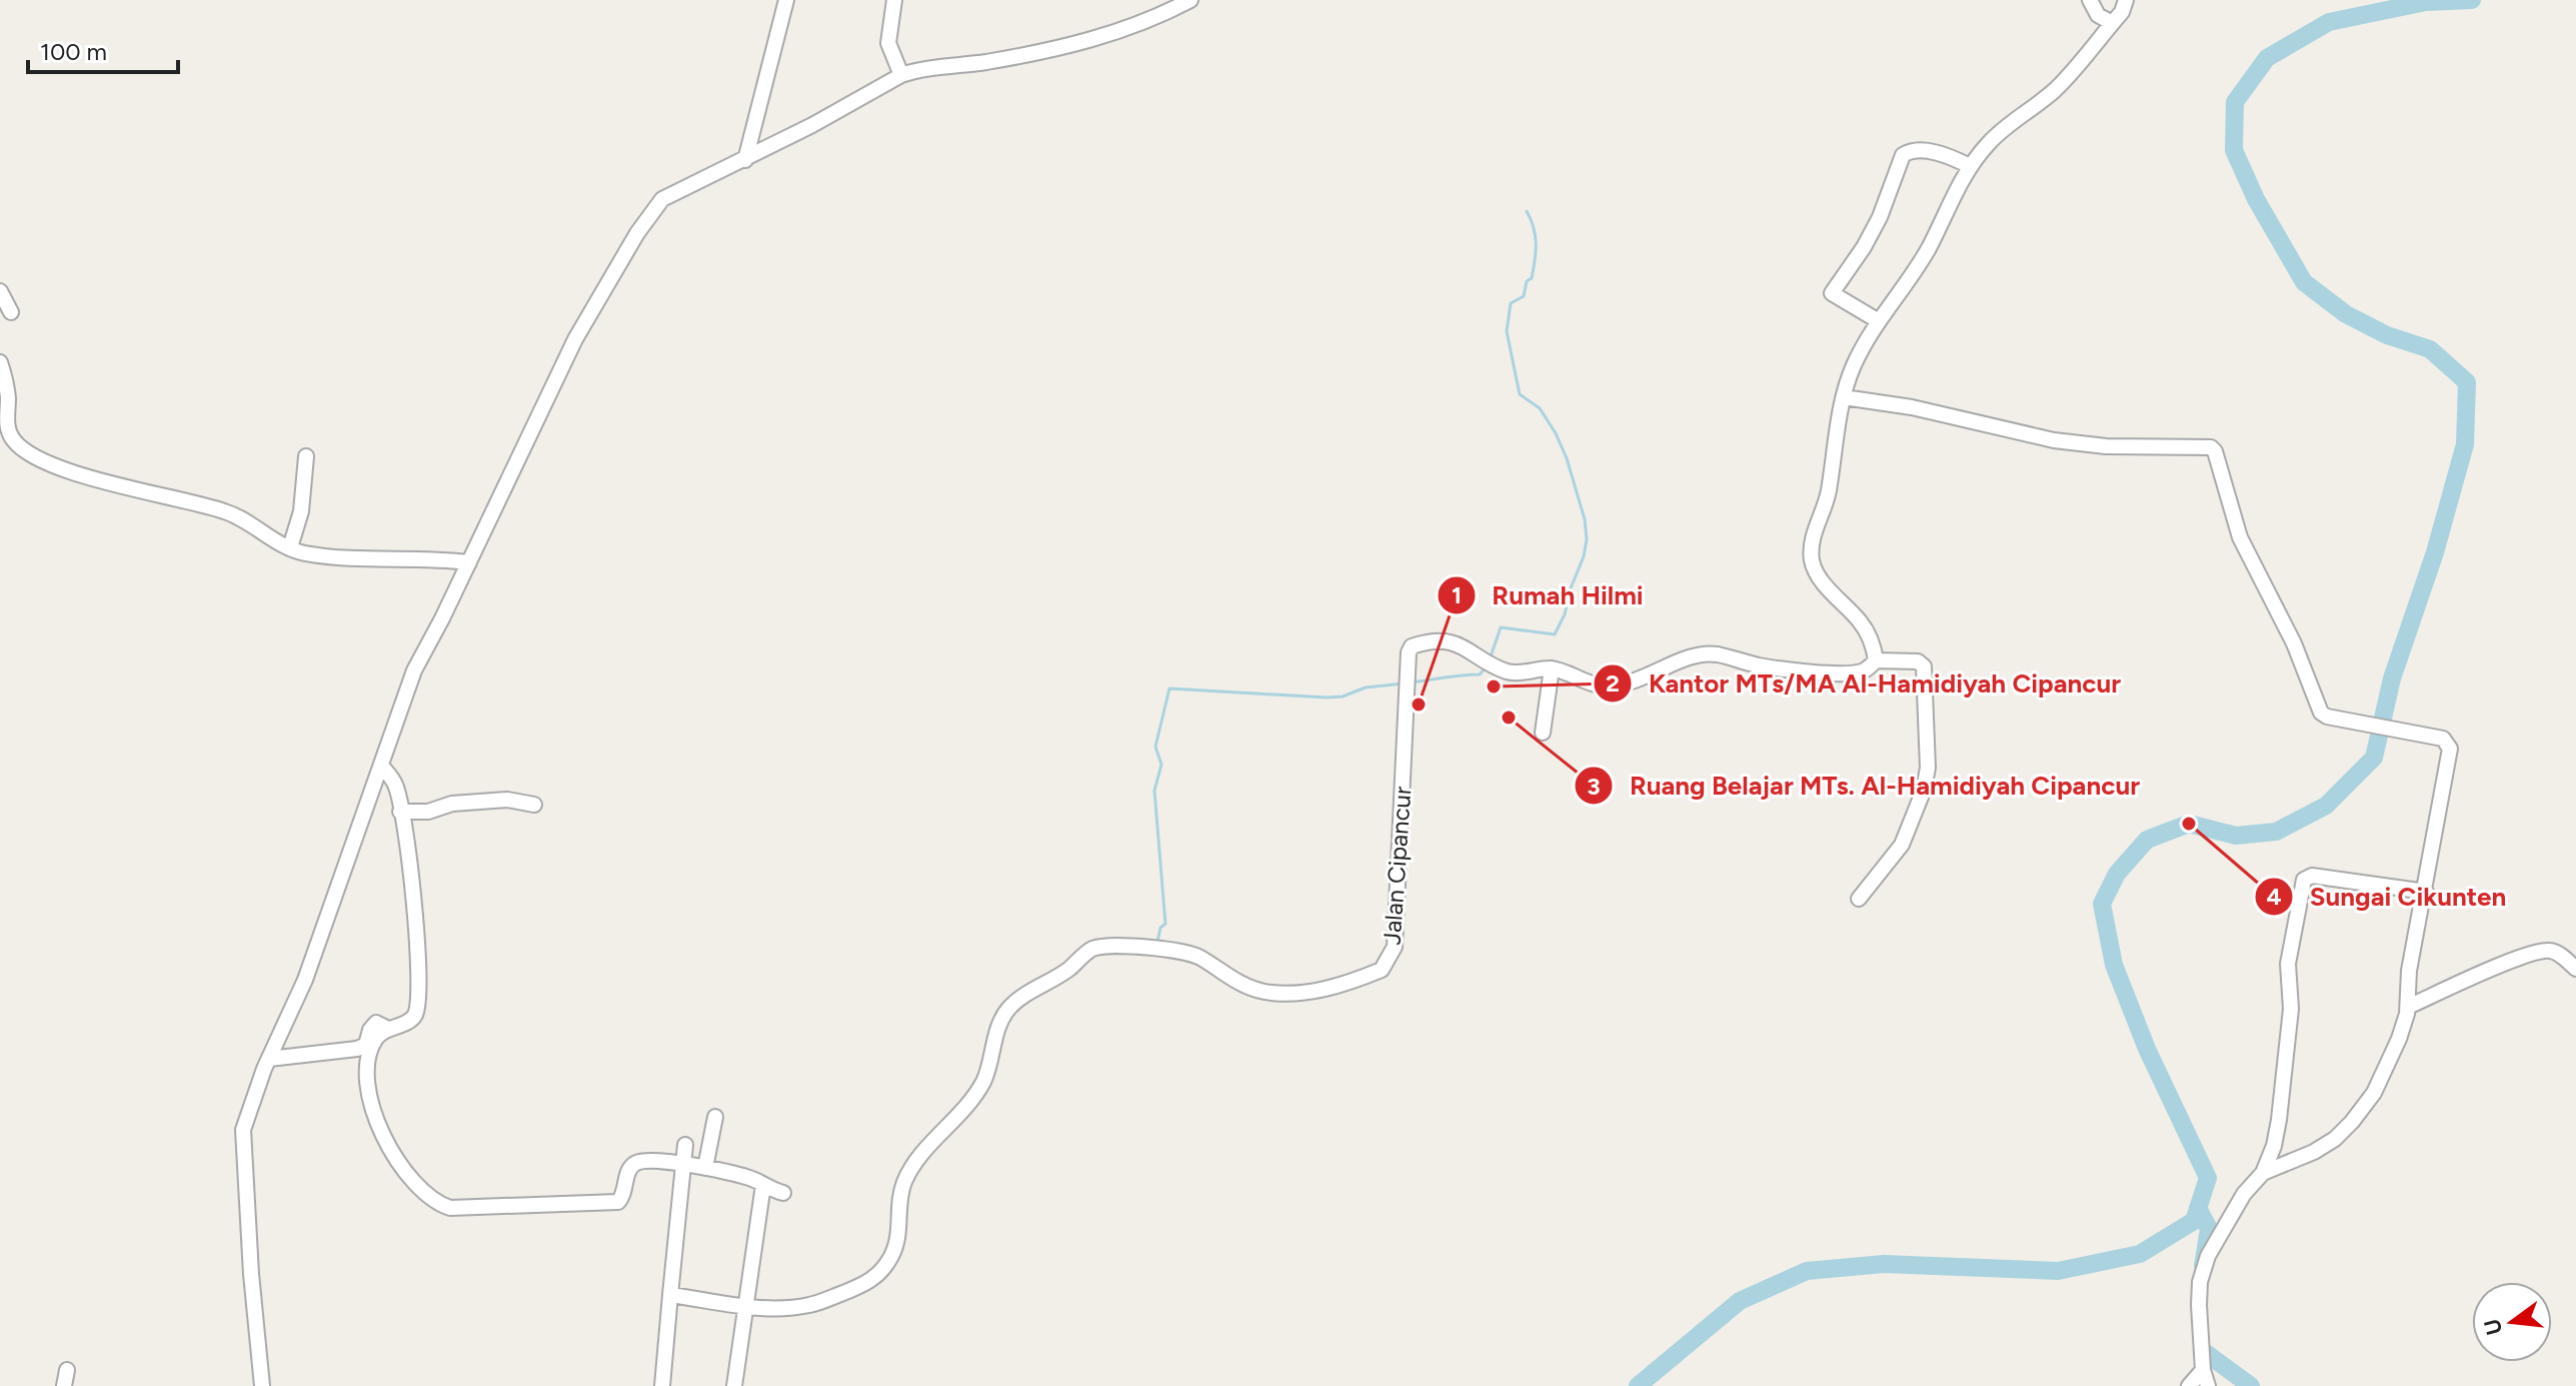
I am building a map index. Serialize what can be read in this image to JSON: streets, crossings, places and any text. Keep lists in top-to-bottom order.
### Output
{
  "streets": {
    "street": ["Jalan Cipancur"]
  },
  "places": [
    "Kantor MTs/MA Al-Hamidiyah Cipancur",
    "Rumah Hilmi",
    "Ruang Belajar MTs. Al-Hamidiyah Cipancur",
    "Sungai Cikunten"
  ],
  "scale_bar": "100 m",
  "north": "left"
}
